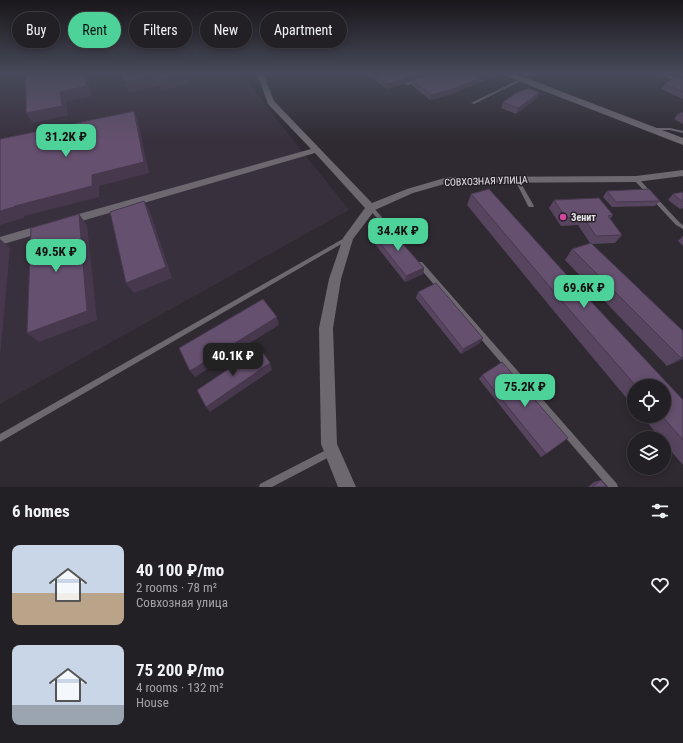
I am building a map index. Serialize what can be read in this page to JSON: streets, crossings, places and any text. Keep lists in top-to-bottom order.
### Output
{
  "streets": {
    "street": ["СОВХОЗНАЯ УЛИЦА"]
  },
  "places": ["Зенит"],
  "page": {
    "chip": [
      "Buy",
      "Rent",
      "Filters",
      "New",
      "Apartment"
    ],
    "price": [
      "31.2K ₽",
      "34.4K ₽",
      "49.5K ₽",
      "69.6K ₽",
      "40.1K ₽",
      "75.2K ₽"
    ],
    "heading": "6 homes",
    "list": [
      {
        "name": "40 100 ₽/mo",
        "note": "2 rooms · 78 m² · Совхозная улица"
      },
      {
        "name": "75 200 ₽/mo",
        "note": "4 rooms · 132 m² · House"
      }
    ]
  }
}
